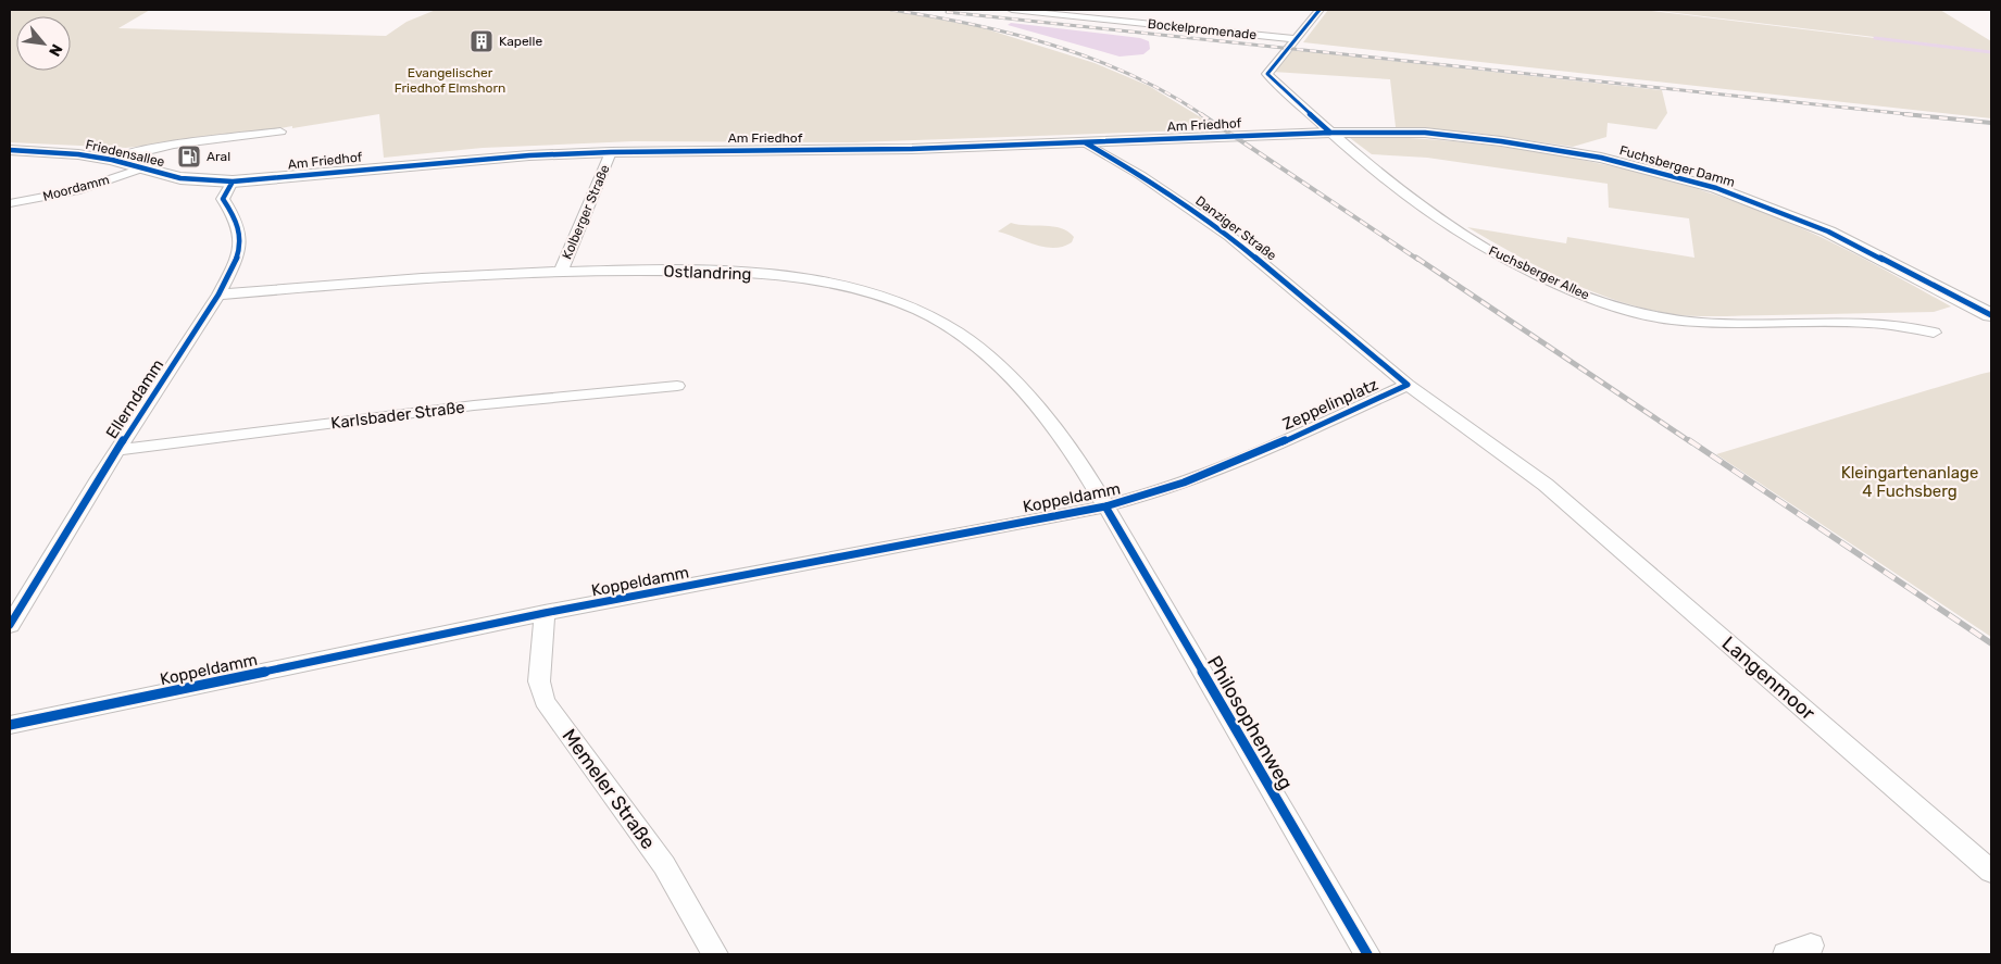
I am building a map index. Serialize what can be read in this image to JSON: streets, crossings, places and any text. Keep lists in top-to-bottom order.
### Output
{
  "streets": {
    "street": [
      "Bockelpromenade",
      "Am Friedhof",
      "Friedensallee",
      "Fuchsberger Damm",
      "Moordamm",
      "Kolberger Straße",
      "Danziger Straße",
      "Ostlandring",
      "Fuchsberger Allee",
      "Ellerndamm",
      "Zeppelinplatz",
      "Karlsbader Straße",
      "Koppeldamm",
      "Langenmoor",
      "Philosophenweg",
      "Memeler Straße"
    ]
  },
  "crossings": [
    ["Bockelpromenade", "Fuchsberger Allee"],
    ["Am Friedhof", "Friedensallee"],
    ["Am Friedhof", "Fuchsberger Damm"],
    ["Am Friedhof", "Kolberger Straße"],
    ["Am Friedhof", "Danziger Straße"],
    ["Am Friedhof", "Fuchsberger Allee"],
    ["Am Friedhof", "Ellerndamm"],
    ["Friedensallee", "Moordamm"],
    ["Fuchsberger Damm", "Fuchsberger Allee"],
    ["Kolberger Straße", "Ostlandring"],
    ["Danziger Straße", "Zeppelinplatz"],
    ["Ostlandring", "Ellerndamm"],
    ["Ostlandring", "Koppeldamm"],
    ["Ostlandring", "Philosophenweg"],
    ["Ellerndamm", "Karlsbader Straße"],
    ["Zeppelinplatz", "Koppeldamm"],
    ["Zeppelinplatz", "Langenmoor"],
    ["Koppeldamm", "Philosophenweg"],
    ["Koppeldamm", "Memeler Straße"]
  ],
  "parks": ["Evangelischer Friedhof Elmshorn", "Kleingartenanlage 4 Fuchsberg"],
  "places": {
    "building": ["Kapelle"],
    "fuel station": ["Aral"]
  },
  "north": "bottom right"
}
